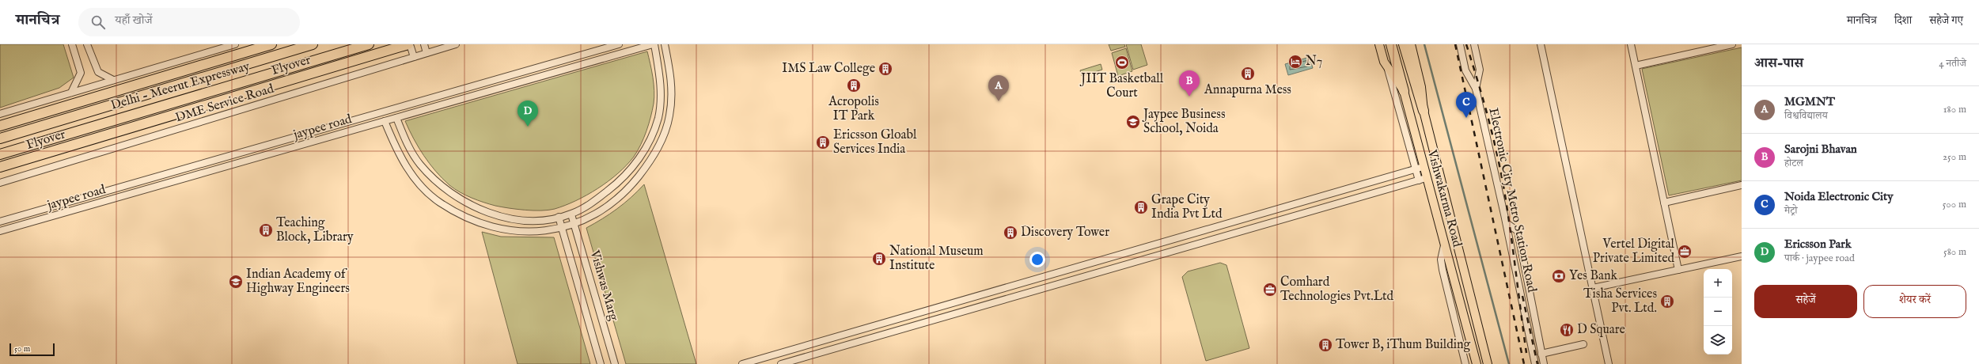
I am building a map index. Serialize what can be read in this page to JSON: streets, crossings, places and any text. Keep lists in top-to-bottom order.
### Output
{
  "streets": {
    "highway": ["Flyover", "Delhi - Meerut Expressway"],
    "main road": ["Vishwakarma Road"],
    "street": [
      "DME Service Road",
      "jaypee road",
      "Electronic City Metro Station Road",
      "Vishwas Marg"
    ]
  },
  "places": {
    "hotel": ["N7"],
    "sports": ["JIIT Basketball Court"],
    "building": [
      "IMS Law College",
      "Annapurna Mess",
      "Acropolis IT Park",
      "Ericsson Gloabl Services India",
      "Grape City India Pvt Ltd",
      "Teaching Block, Library",
      "Discovery Tower",
      "National Museum Institute",
      "Tisha Services Pvt. Ltd.",
      "Tower B, iThum Building"
    ],
    "school or university": ["Jaypee Business School, Noida", "Indian Academy of Highway Engineers"],
    "office": ["Vertel Digital Private Limited", "Comhard Technologies Pvt.Ltd"],
    "bank": ["Yes Bank"],
    "restaurant": ["D Square"]
  },
  "scale_bar": "50 m",
  "page": {
    "header": "मानचित्र",
    "search": "यहाँ खोजें",
    "nav": ["मानचित्र", "दिशा", "सहेजे गए"],
    "heading": ["आस-पास", "4 नतीजे"],
    "pins": [
      "B",
      "A",
      "C",
      "D"
    ],
    "list": [
      {
        "mark": "A",
        "name": "MGMNT",
        "note": "विश्वविद्यालय",
        "value": "180 m"
      },
      {
        "mark": "B",
        "name": "Sarojni Bhavan",
        "note": "होटल",
        "value": "250 m"
      },
      {
        "mark": "C",
        "name": "Noida Electronic City",
        "note": "मेट्रो",
        "value": "500 m"
      },
      {
        "mark": "D",
        "name": "Ericsson Park",
        "note": "पार्क · jaypee road",
        "value": "580 m"
      }
    ],
    "map_buttons": ["+", "−"],
    "buttons": ["सहेजें", "शेयर करें"],
    "scale": "50 m"
  }
}
